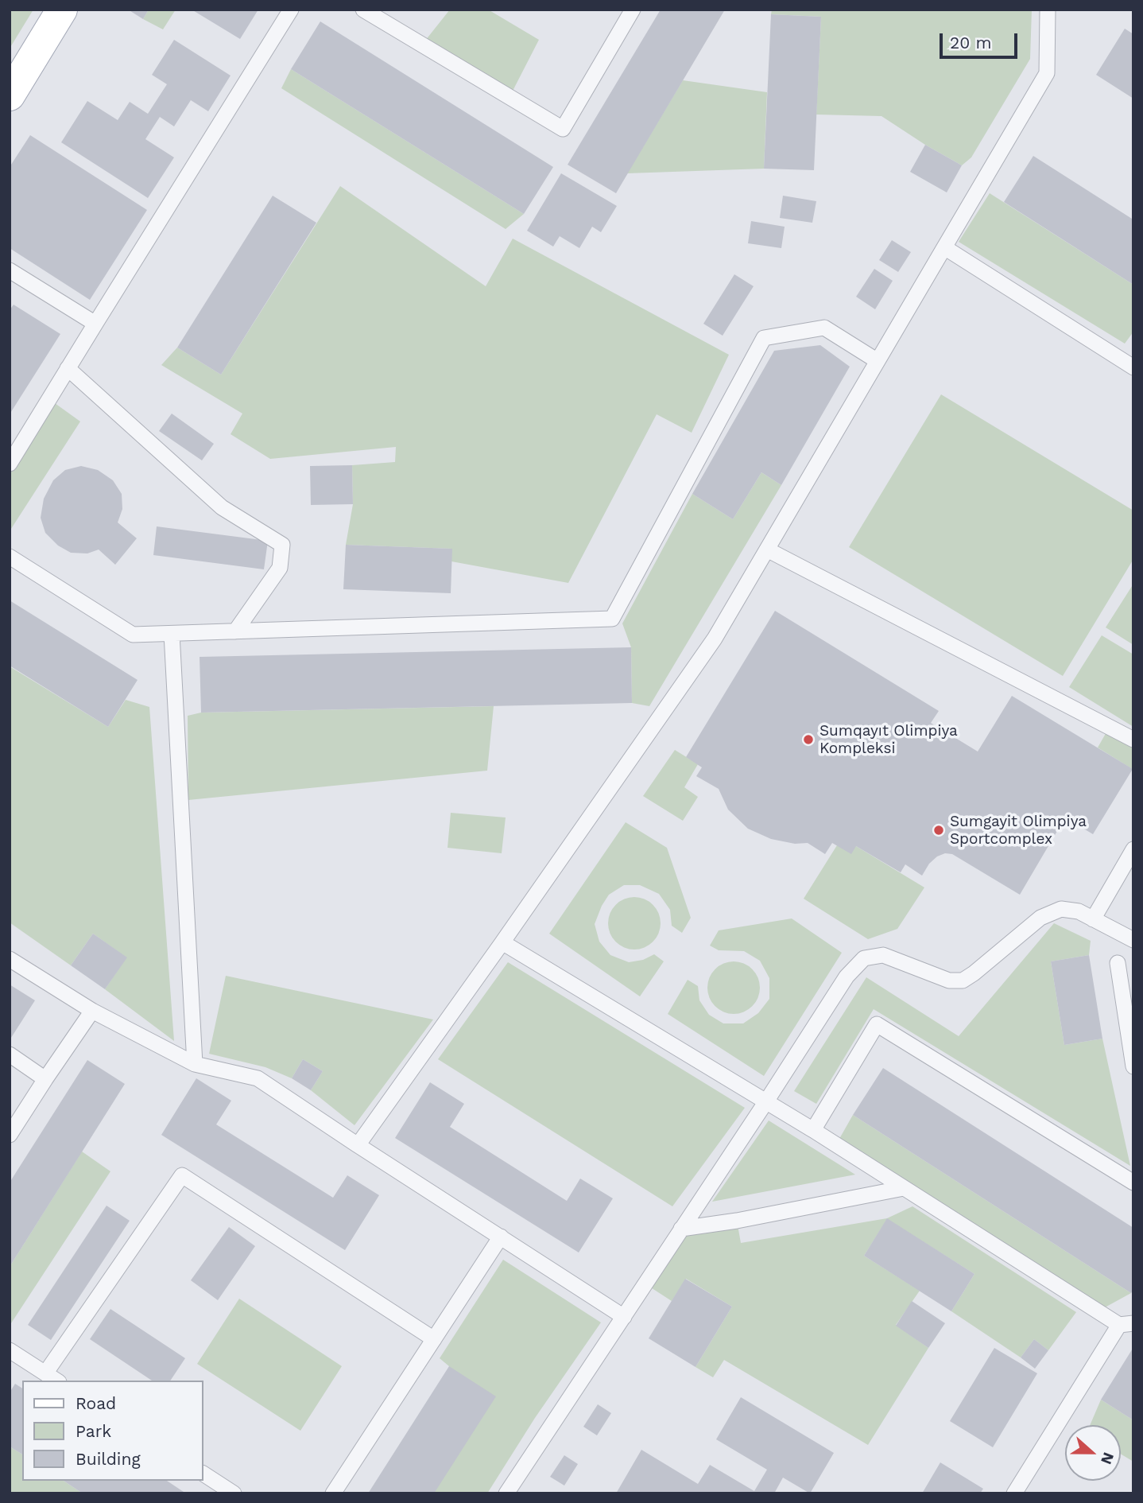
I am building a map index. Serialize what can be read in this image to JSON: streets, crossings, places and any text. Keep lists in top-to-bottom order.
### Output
{
  "places": ["Sumqayıt Olimpiya Kompleksi", "Sumgayit Olimpiya Sportcomplex"],
  "legend": ["Road", "Park", "Building"],
  "scale_bar": "20 m",
  "north": "right"
}
